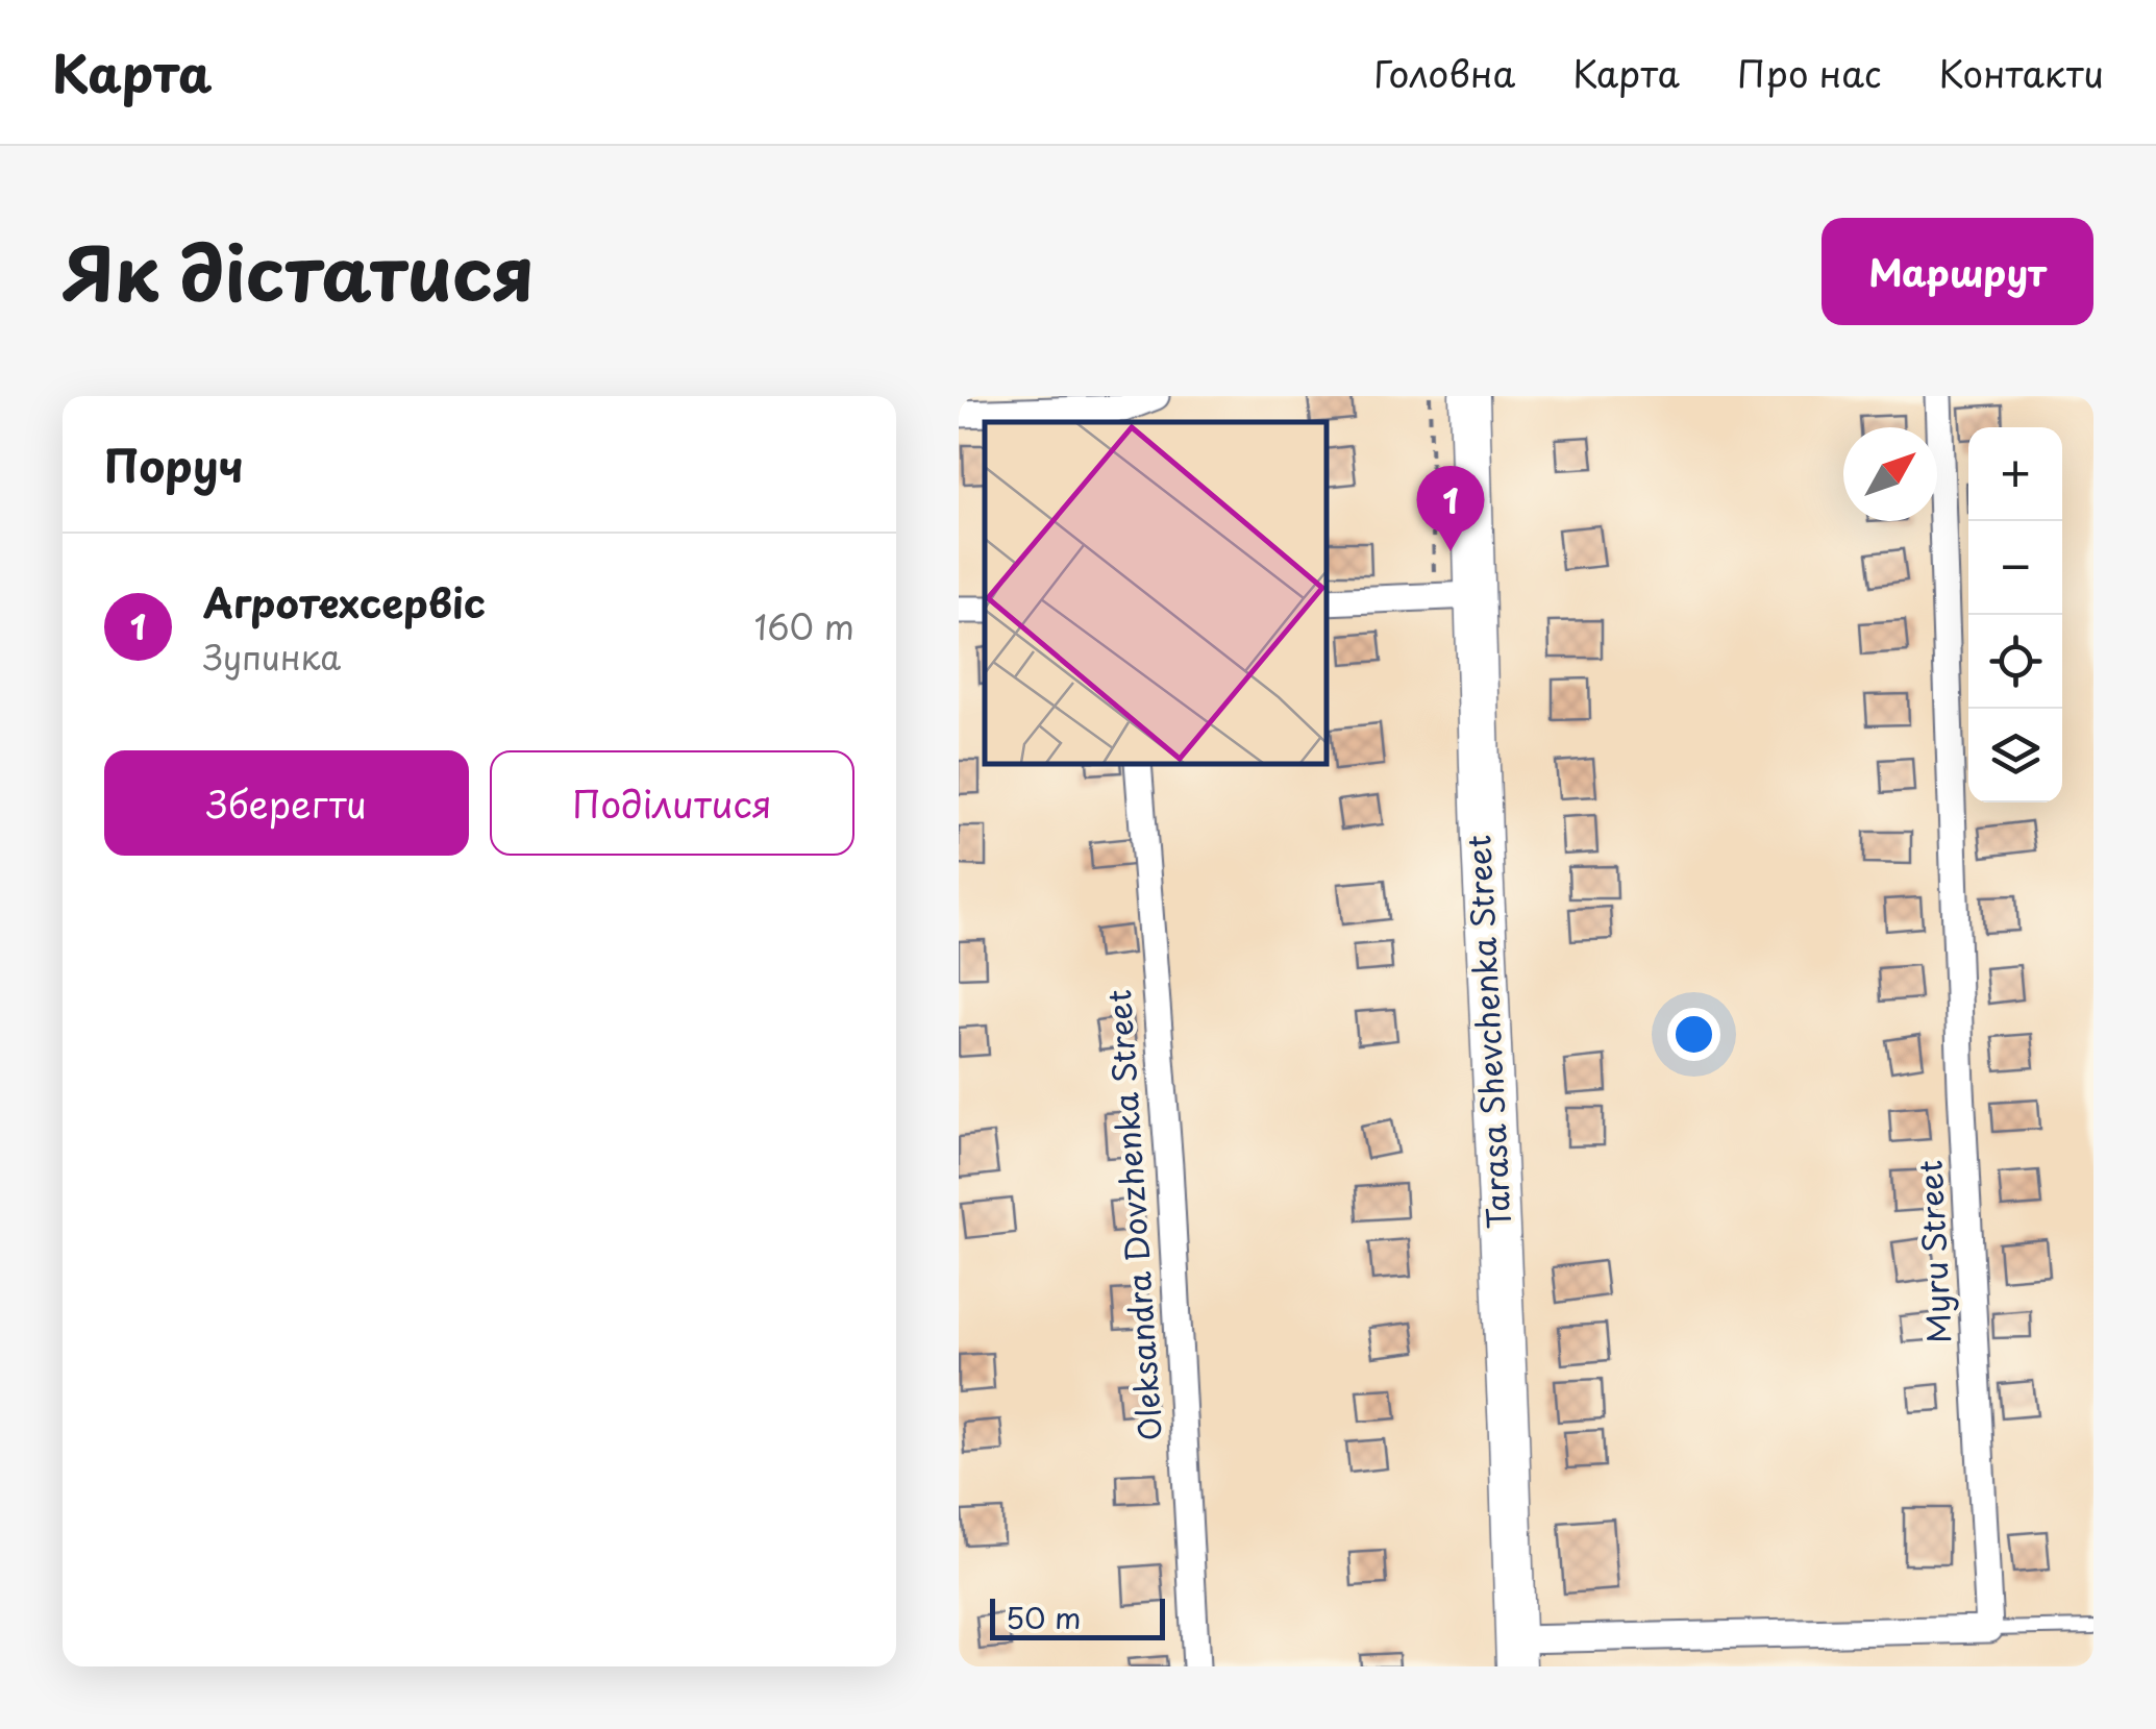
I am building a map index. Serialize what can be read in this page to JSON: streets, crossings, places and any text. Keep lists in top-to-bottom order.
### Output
{
  "streets": {
    "street": ["Tarasa Shevchenka Street", "Oleksandra Dovzhenka Street", "Myru Street"]
  },
  "scale_bar": "50 m",
  "north": "top right",
  "page": {
    "header": "Карта",
    "nav": [
      "Головна",
      "Карта",
      "Про нас",
      "Контакти"
    ],
    "title": "Як дістатися",
    "buttons": [
      "Маршрут",
      ["Зберегти", "Поділитися"]
    ],
    "heading": "Поруч",
    "map_buttons": ["+", "−"],
    "pins": "1",
    "list": [
      {
        "mark": "1",
        "name": "Агротехсервіс",
        "note": "Зупинка",
        "value": "160 m"
      }
    ],
    "scale": "50 m"
  }
}
